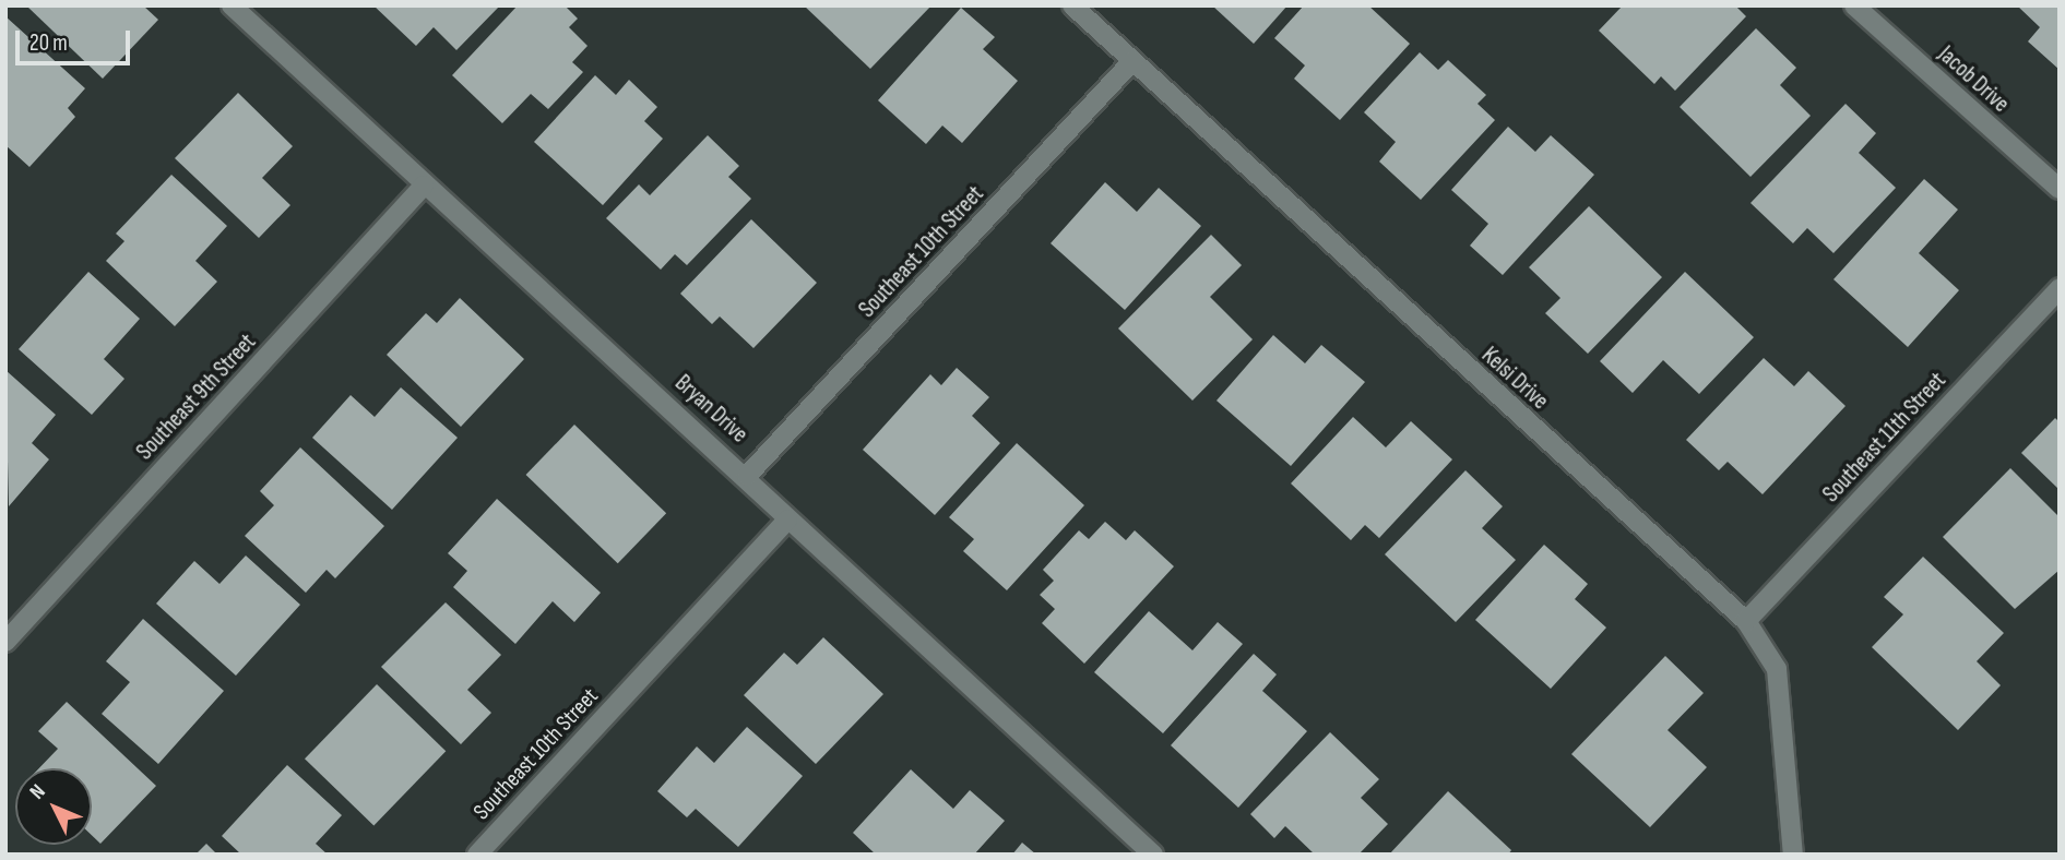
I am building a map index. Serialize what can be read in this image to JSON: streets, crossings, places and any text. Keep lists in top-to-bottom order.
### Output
{
  "streets": {
    "street": [
      "Jacob Drive",
      "Southeast 10th Street",
      "Kelsi Drive",
      "Southeast 9th Street",
      "Bryan Drive",
      "Southeast 11th Street"
    ]
  },
  "crossings": [
    ["Southeast 10th Street", "Kelsi Drive"],
    ["Southeast 10th Street", "Bryan Drive"],
    ["Kelsi Drive", "Southeast 11th Street"],
    ["Southeast 9th Street", "Bryan Drive"]
  ],
  "scale_bar": "20 m",
  "north": "top left"
}
